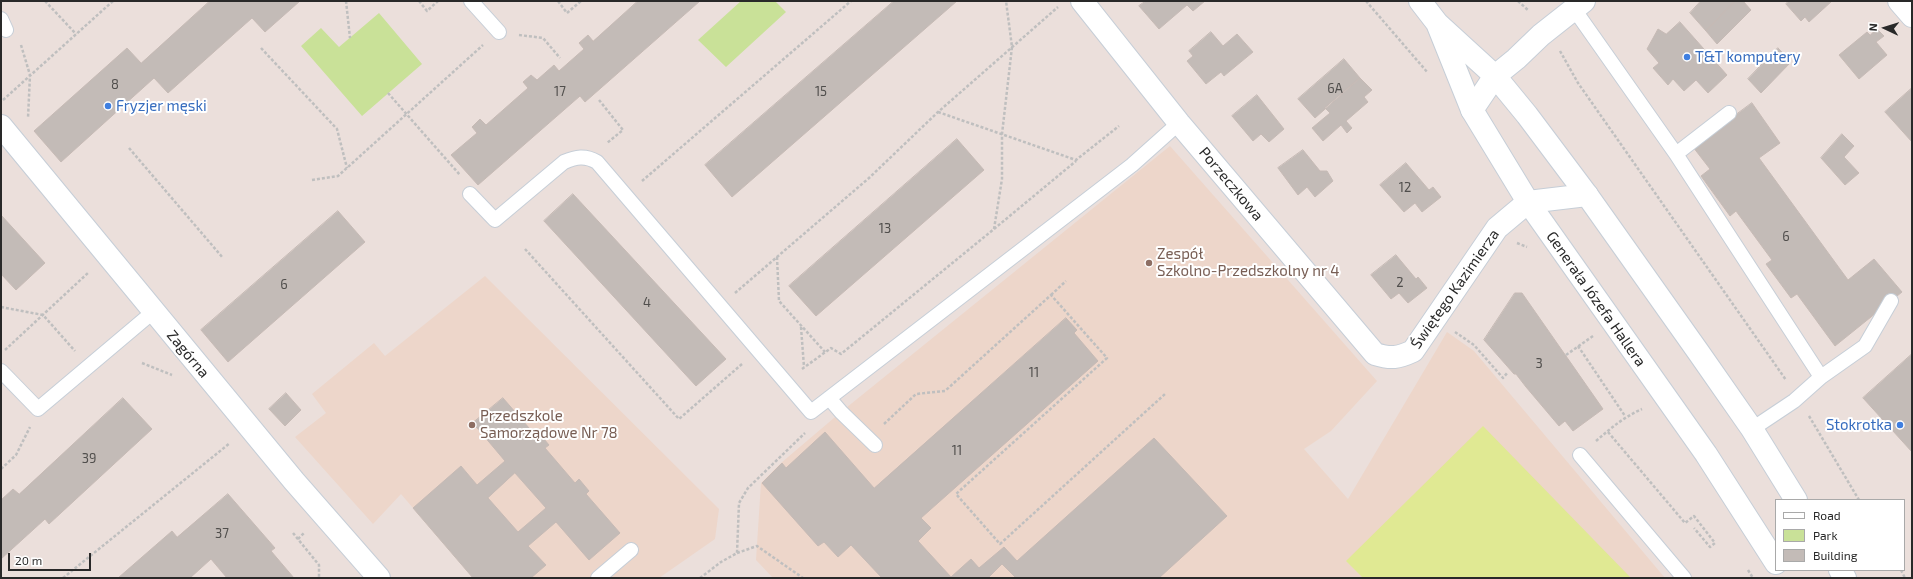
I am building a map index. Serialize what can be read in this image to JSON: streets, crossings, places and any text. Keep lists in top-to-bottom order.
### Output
{
  "streets": {
    "street": [
      "Porzeczkowa",
      "Świętego Kazimierza",
      "Generała Józefa Hallera",
      "Zagórna"
    ]
  },
  "crossings": [
    ["Porzeczkowa", "Świętego Kazimierza"],
    ["Świętego Kazimierza", "Generała Józefa Hallera"]
  ],
  "places": [
    "T&T komputery",
    "Fryzjer męski",
    "Zespół Szkolno-Przedszkolny nr 4",
    "Przedszkole Samorządowe Nr 78",
    "Stokrotka"
  ],
  "house_numbers": [
    "8",
    "6A",
    "17",
    "15",
    "12",
    "13",
    "6",
    "2",
    "6",
    "4",
    "3",
    "11",
    "11",
    "39",
    "37"
  ],
  "legend": ["Road", "Park", "Building"],
  "scale_bar": "20 m",
  "north": "left"
}
